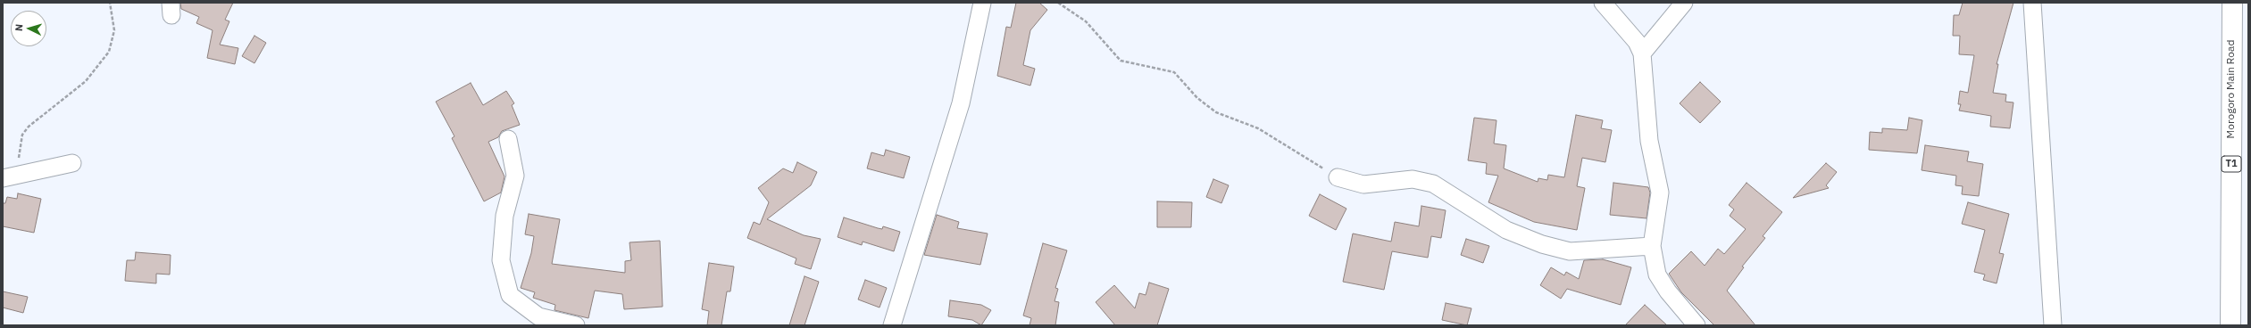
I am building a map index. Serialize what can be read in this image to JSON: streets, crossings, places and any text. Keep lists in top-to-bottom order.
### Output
{
  "streets": {
    "highway": ["Morogoro Main Road", "T1"]
  },
  "north": "left"
}
